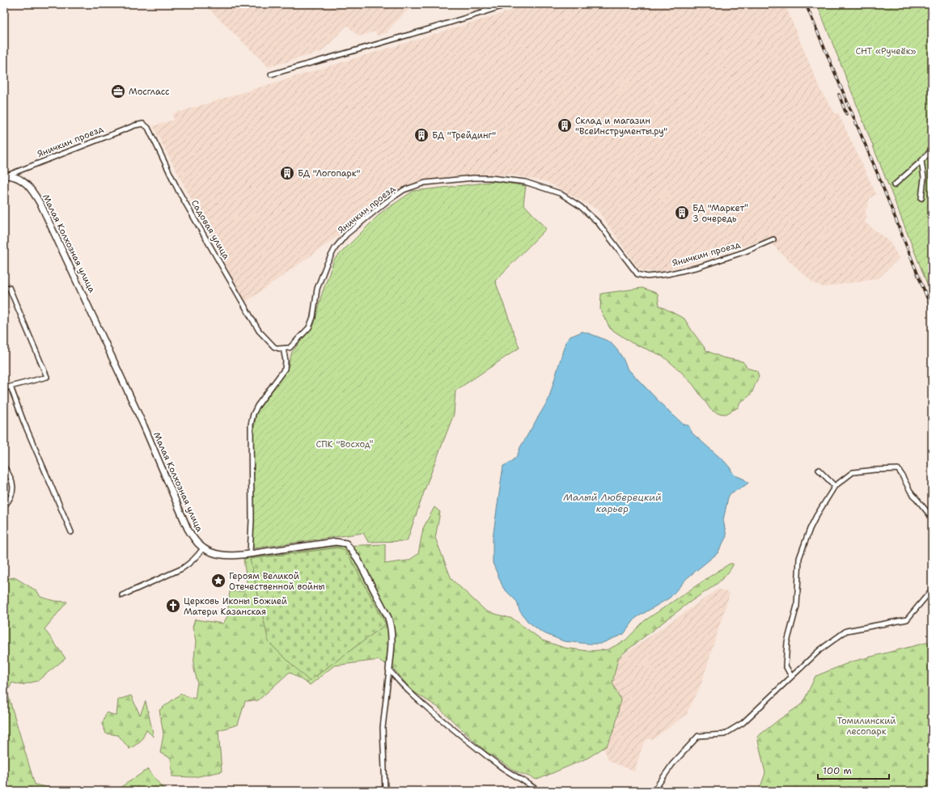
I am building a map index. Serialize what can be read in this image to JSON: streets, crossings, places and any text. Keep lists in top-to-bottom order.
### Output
{
  "streets": {
    "street": ["Яничкин проезд", "Садовая улица", "Малая Колхозная улица"]
  },
  "crossings": [
    ["Яничкин проезд", "Садовая улица"],
    ["Яничкин проезд", "Малая Колхозная улица"]
  ],
  "water": ["Малый Люберецкий карьер"],
  "parks": ["СНТ «Ручеёк»", "СПК \"Восход\"", "Томилинский лесопарк"],
  "places": {
    "office": ["Мосгласс"],
    "building": [
      "Склад и магазин \"ВсеИнструменты.ру\"",
      "БД \"Трейдинг\"",
      "БД \"Логопарк\"",
      "БД \"Маркет\" 3 очередь"
    ],
    "place": ["Героям Великой Отечественной войны"],
    "church": ["Церковь Иконы Божией Матери Казанская"]
  },
  "scale_bar": "100 m"
}
